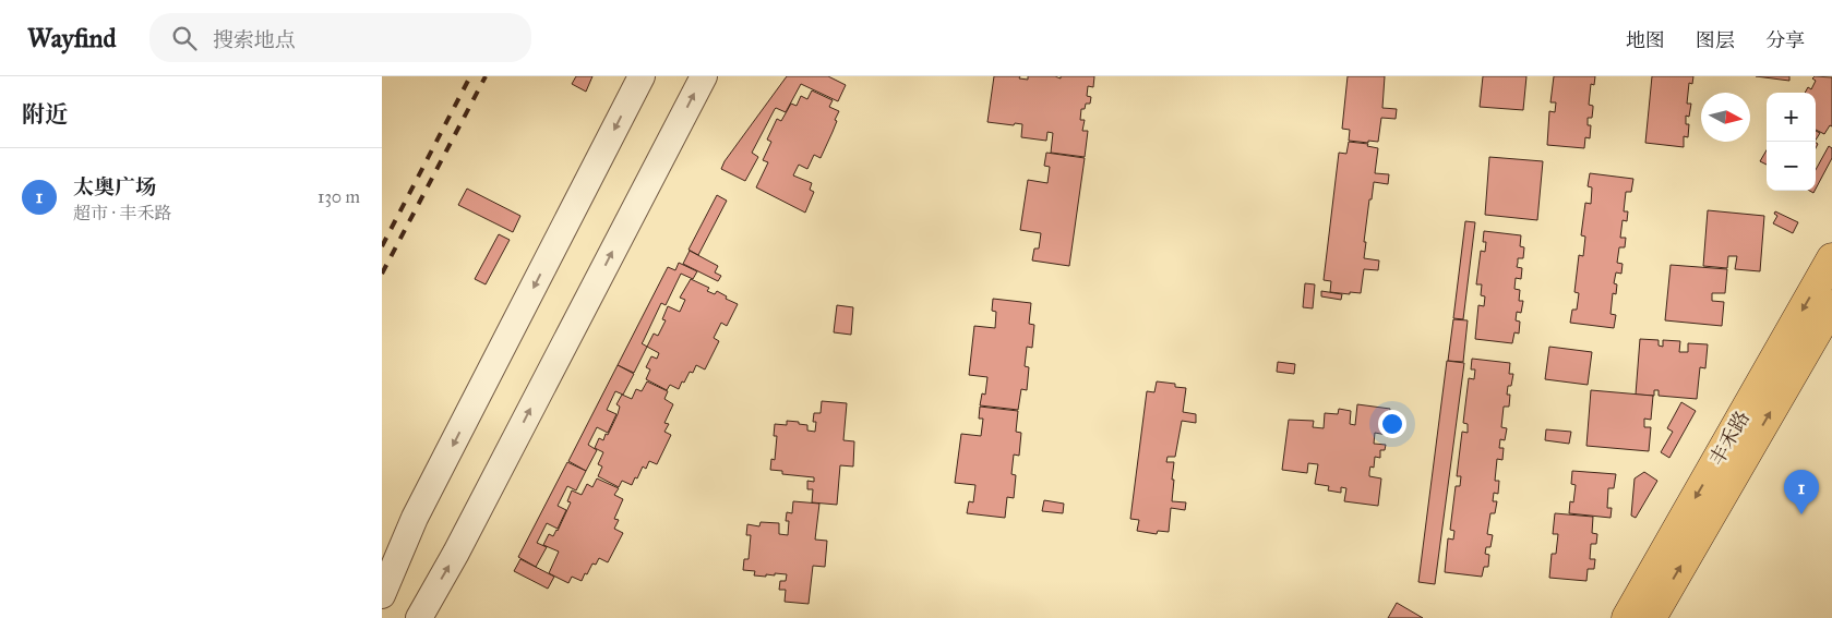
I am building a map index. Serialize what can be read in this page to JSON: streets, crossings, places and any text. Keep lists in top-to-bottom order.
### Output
{
  "streets": {
    "main road": ["丰禾路"]
  },
  "north": "right",
  "page": {
    "header": "Wayfind",
    "search": "搜索地点",
    "nav": ["地图", "图层", "分享"],
    "heading": "附近",
    "map_buttons": ["+", "−"],
    "list": [
      {
        "mark": "1",
        "name": "太奥广场",
        "note": "超市 · 丰禾路",
        "value": "130 m"
      }
    ],
    "pins": "1"
  }
}
